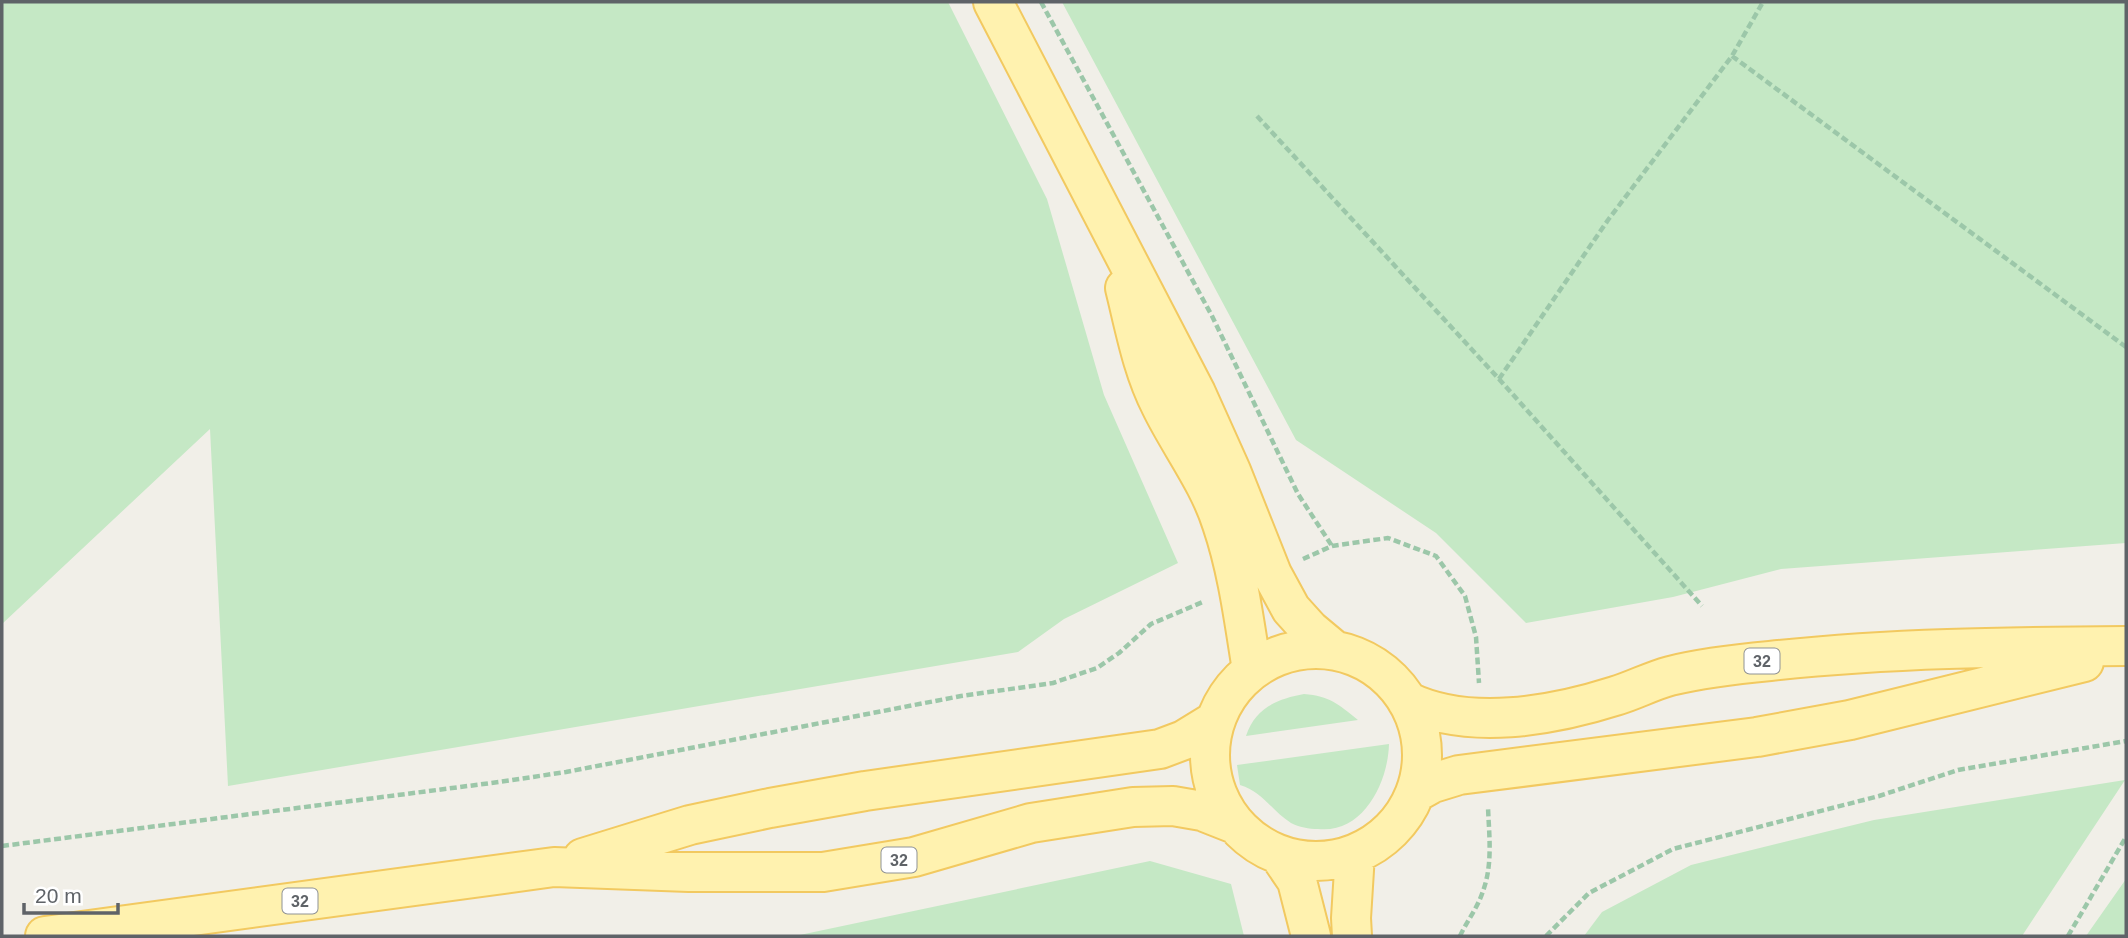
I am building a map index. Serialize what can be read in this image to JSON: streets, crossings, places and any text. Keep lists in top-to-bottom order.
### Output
{
  "streets": {
    "main road": ["32"]
  },
  "scale_bar": "20 m"
}
